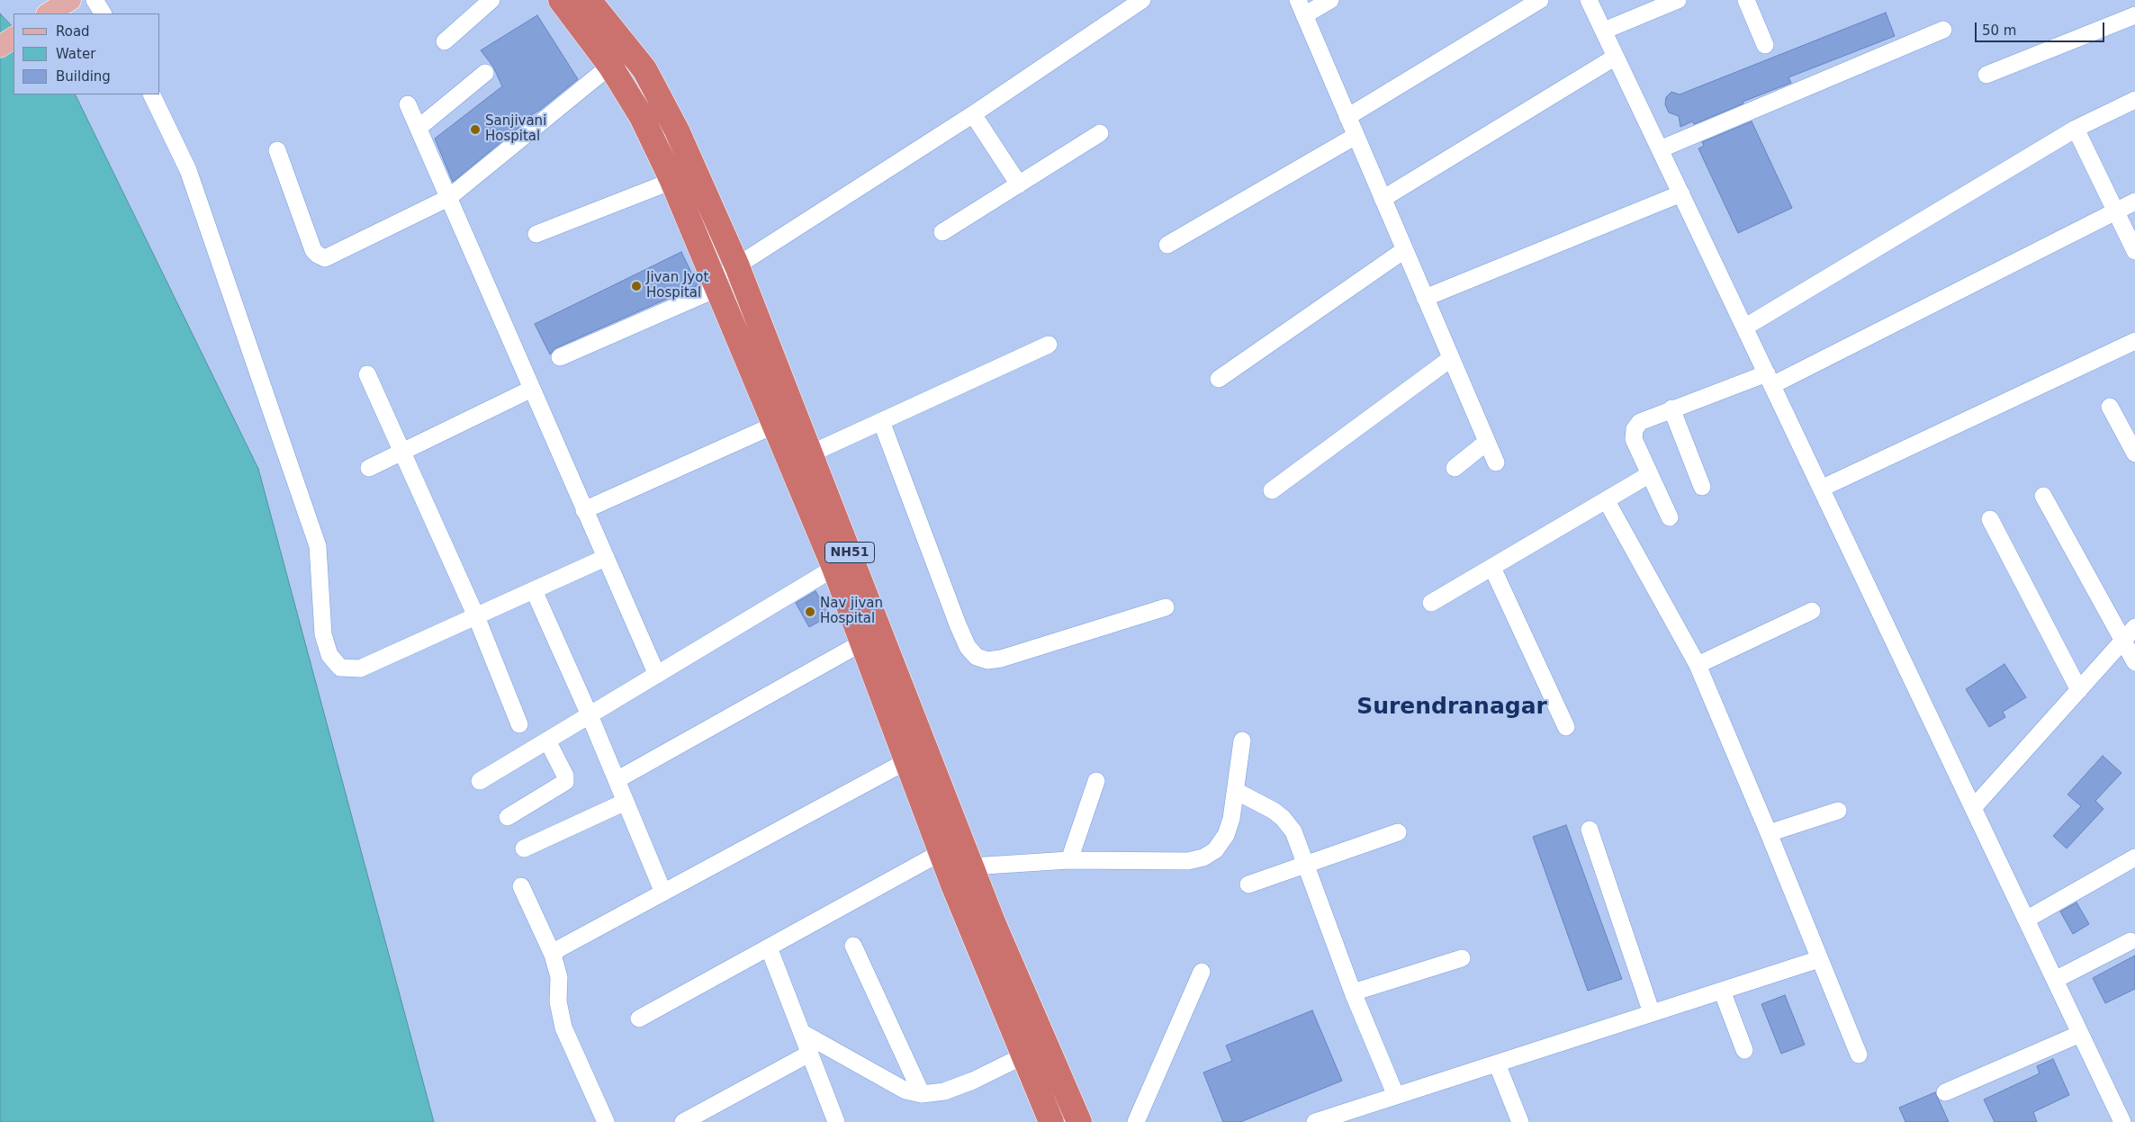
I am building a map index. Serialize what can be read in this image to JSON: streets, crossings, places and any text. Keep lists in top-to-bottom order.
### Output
{
  "streets": {
    "highway": ["NH51"]
  },
  "districts": ["Surendranagar"],
  "places": ["Sanjivani Hospital", "Jivan Jyot Hospital", "Nav jivan Hospital"],
  "legend": ["Road", "Water", "Building"],
  "scale_bar": "50 m"
}
